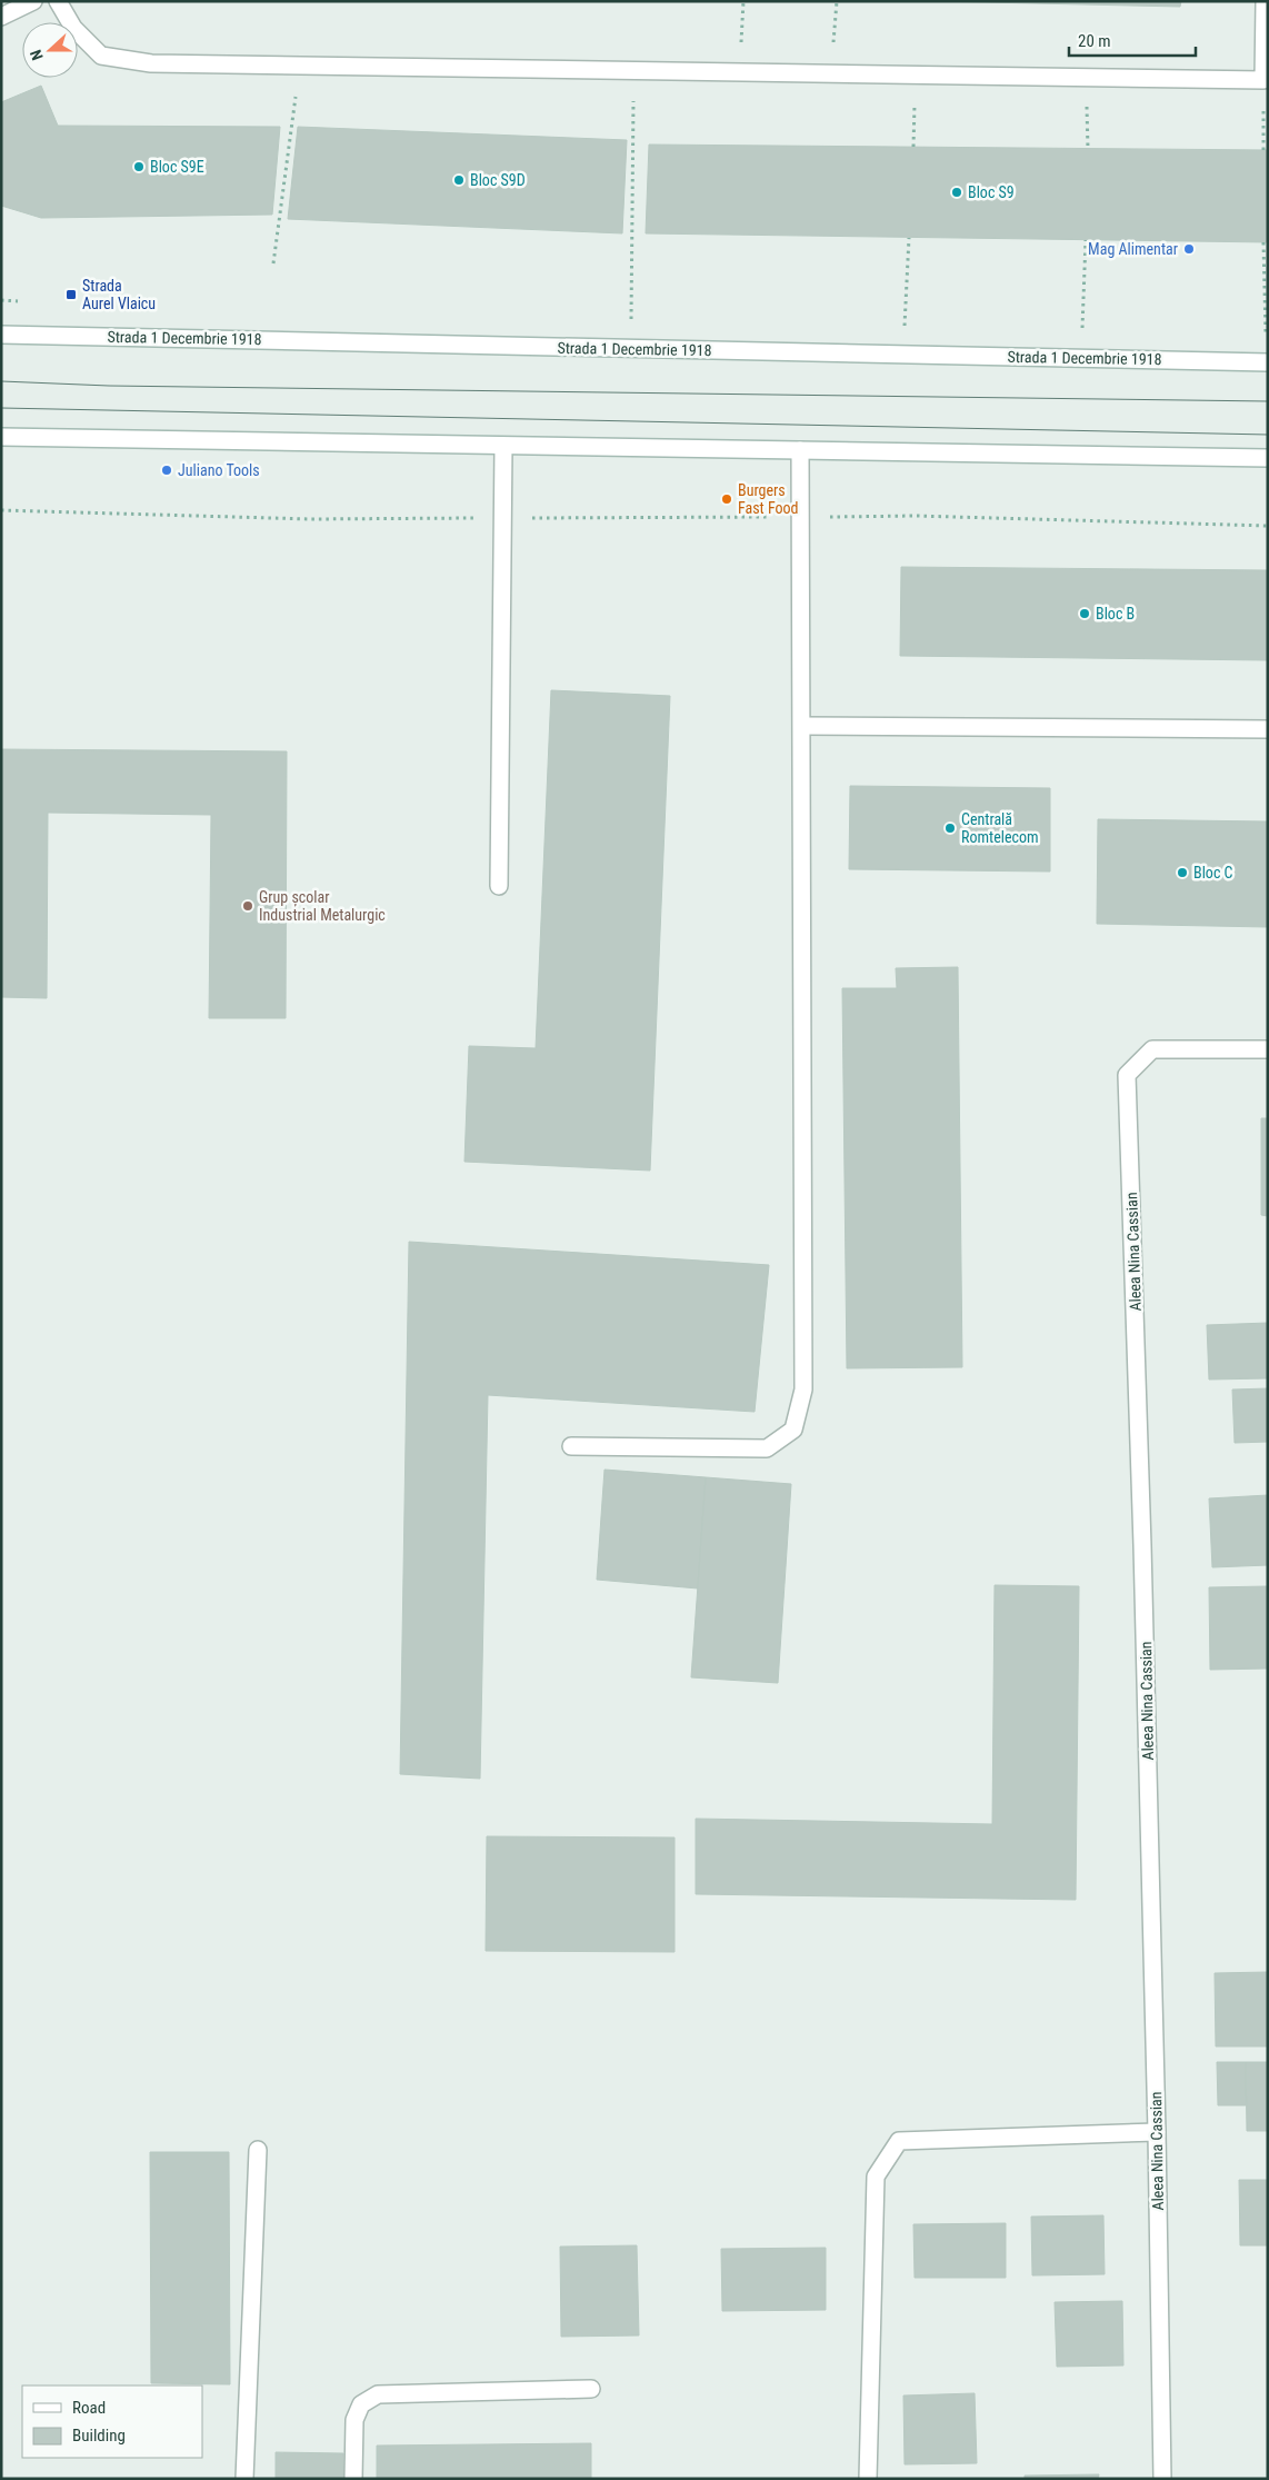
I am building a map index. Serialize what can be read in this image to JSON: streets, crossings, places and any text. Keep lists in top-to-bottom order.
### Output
{
  "streets": {
    "main road": ["Strada 1 Decembrie 1918", "Aleea Nina Cassian"]
  },
  "places": {
    "other": [
      "Bloc S9E",
      "Bloc S9D",
      "Bloc S9",
      "Mag Alimentar",
      "Juliano Tools",
      "Burgers Fast Food",
      "Bloc B",
      "Centrală Romtelecom",
      "Bloc C",
      "Grup școlar Industrial Metalurgic"
    ],
    "transit": ["Strada Aurel Vlaicu"]
  },
  "legend": ["Road", "Building"],
  "scale_bar": "20 m",
  "north": "left"
}
